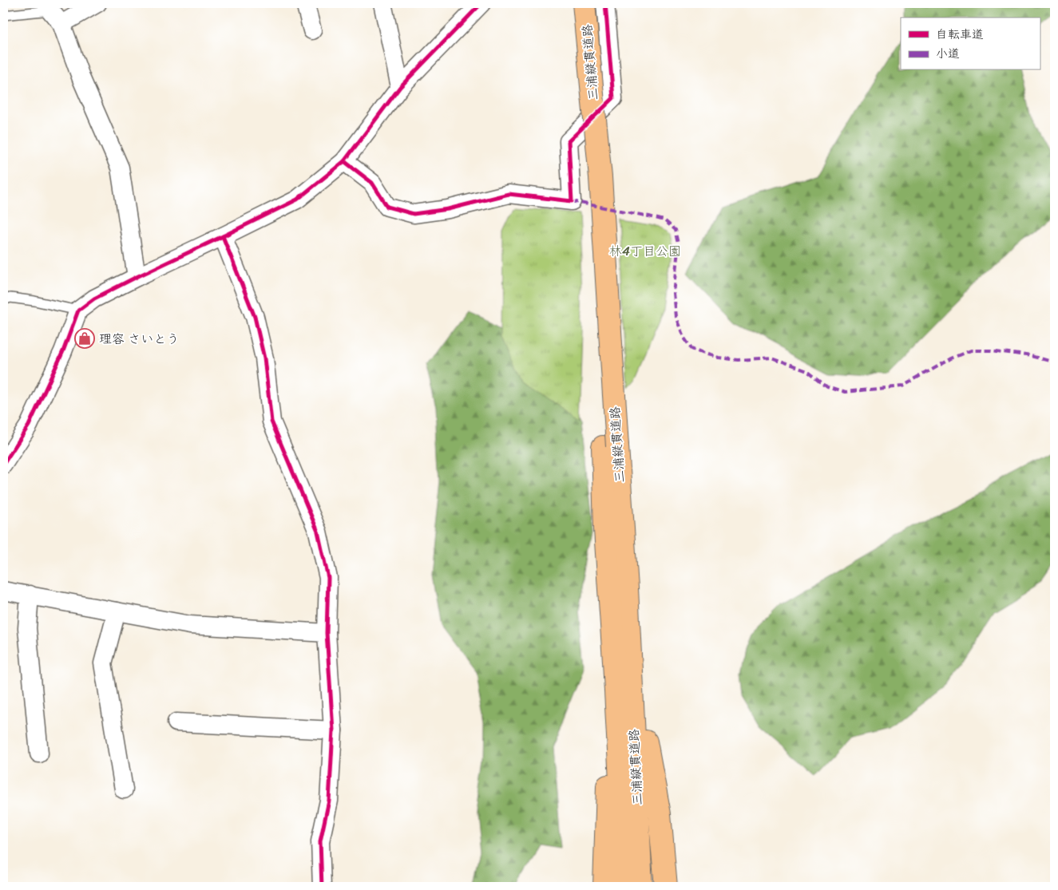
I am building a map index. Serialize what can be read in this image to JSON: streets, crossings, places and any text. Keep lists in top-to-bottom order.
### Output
{
  "streets": {
    "highway": ["三浦縦貫道路"]
  },
  "parks": ["林4丁目公園"],
  "places": {
    "shop": ["理容 さいとう"]
  },
  "legend": ["自転車道", "小道"]
}
